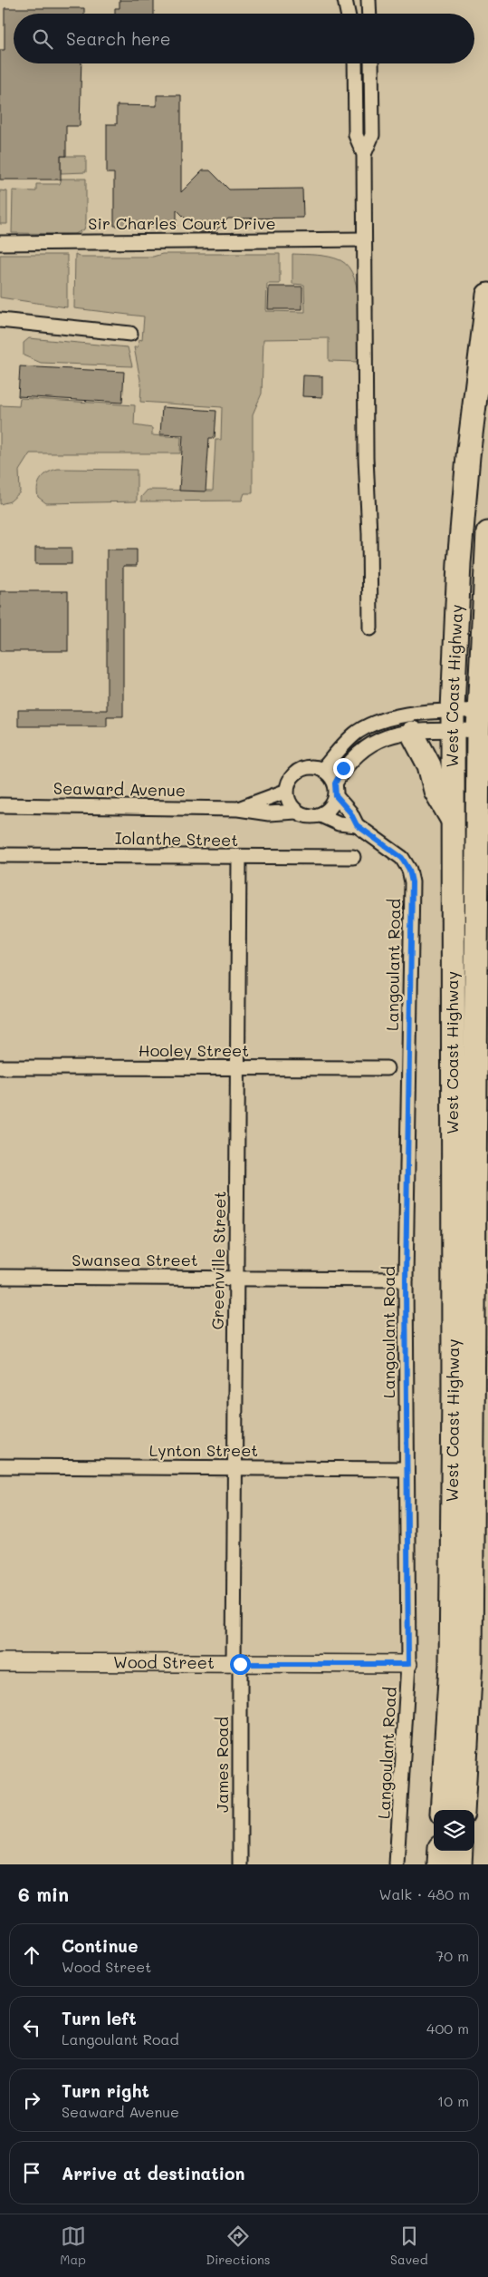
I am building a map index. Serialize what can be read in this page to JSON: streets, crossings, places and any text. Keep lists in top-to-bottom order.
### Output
{
  "streets": {
    "highway": ["West Coast Highway"],
    "street": [
      "Sir Charles Court Drive",
      "Seaward Avenue",
      "Iolanthe Street",
      "Langoulant Road",
      "Hooley Street",
      "Swansea Street",
      "Greenville Street",
      "Lynton Street",
      "Wood Street",
      "James Road"
    ]
  },
  "crossings": [
    ["Seaward Avenue", "Langoulant Road"],
    ["Iolanthe Street", "Greenville Street"],
    ["Langoulant Road", "Swansea Street"],
    ["Langoulant Road", "Lynton Street"],
    ["Langoulant Road", "Wood Street"],
    ["Hooley Street", "Greenville Street"],
    ["Swansea Street", "Greenville Street"],
    ["Greenville Street", "Lynton Street"],
    ["Greenville Street", "Wood Street"],
    ["Greenville Street", "James Road"],
    ["Wood Street", "James Road"]
  ],
  "page": {
    "search": "Search here",
    "heading": ["6 min", "Walk · 480 m"],
    "list": [
      ["Continue", "Wood Street", "70 m"],
      ["Turn left", "Langoulant Road", "400 m"],
      ["Turn right", "Seaward Avenue", "10 m"],
      "Arrive at destination"
    ],
    "nav": ["Map", "Directions", "Saved"]
  }
}
